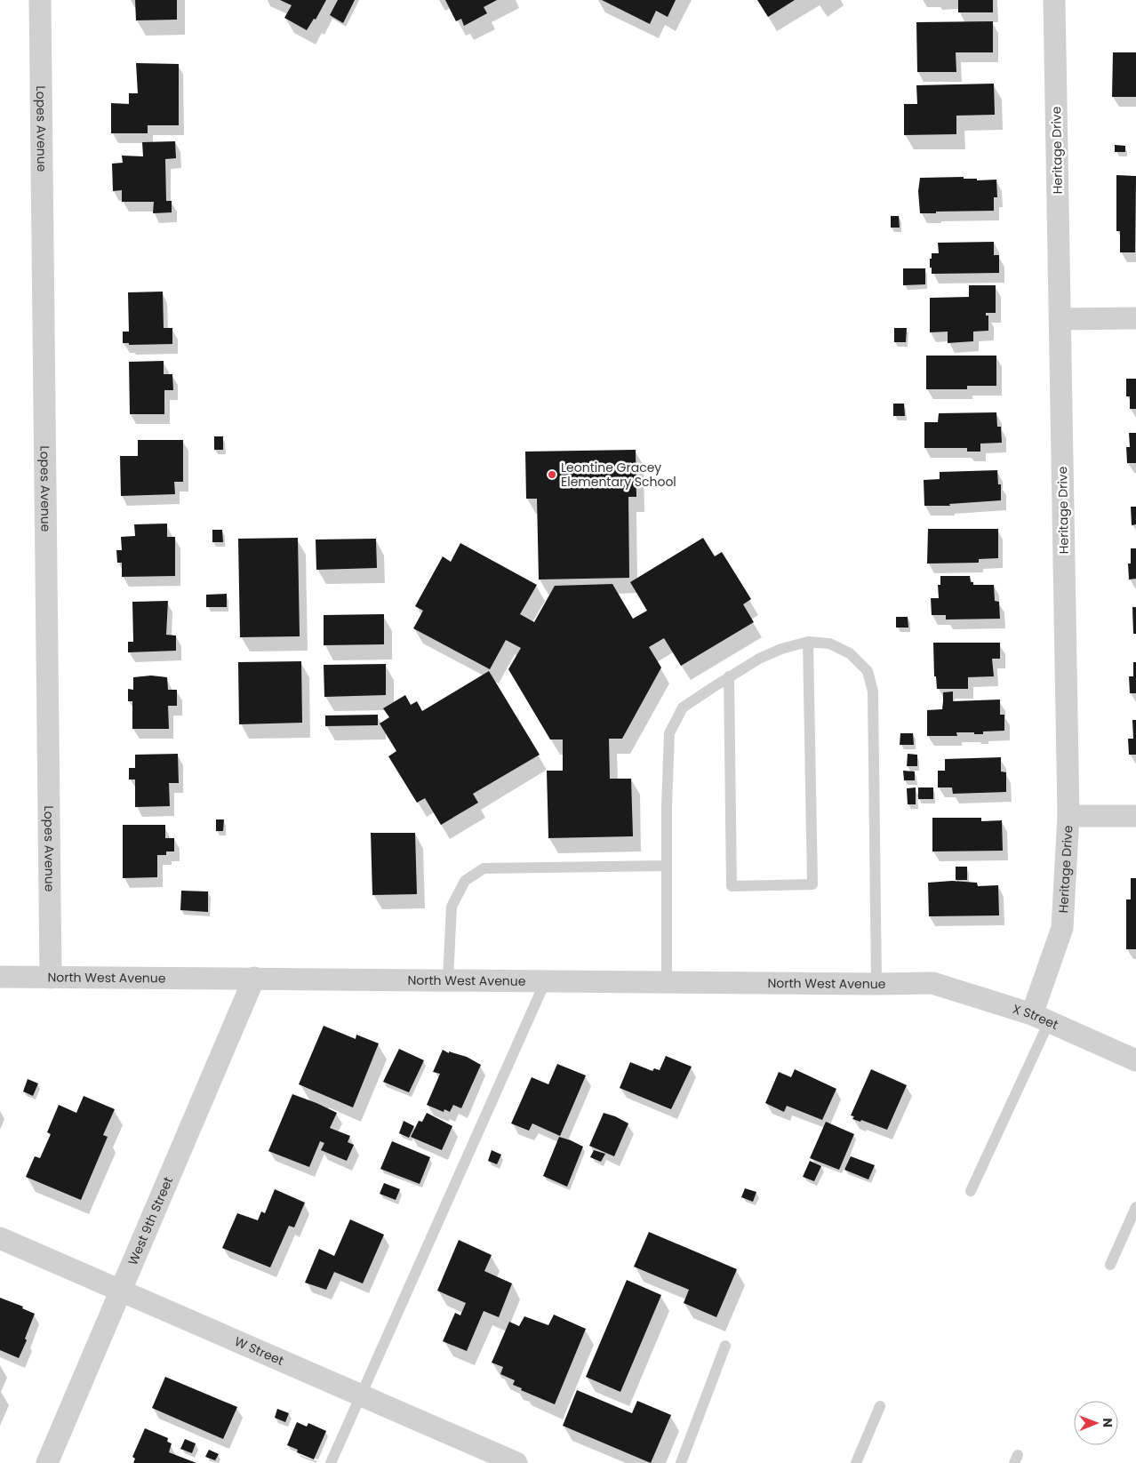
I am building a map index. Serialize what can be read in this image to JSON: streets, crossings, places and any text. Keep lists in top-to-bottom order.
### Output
{
  "streets": {
    "street": [
      "Lopes Avenue",
      "Heritage Drive",
      "North West Avenue",
      "X Street",
      "West 9th Street",
      "W Street"
    ]
  },
  "crossings": [
    ["Lopes Avenue", "North West Avenue"],
    ["Heritage Drive", "X Street"],
    ["North West Avenue", "X Street"],
    ["North West Avenue", "West 9th Street"],
    ["West 9th Street", "W Street"]
  ],
  "places": ["Leontine Gracey Elementary School"],
  "north": "right"
}
